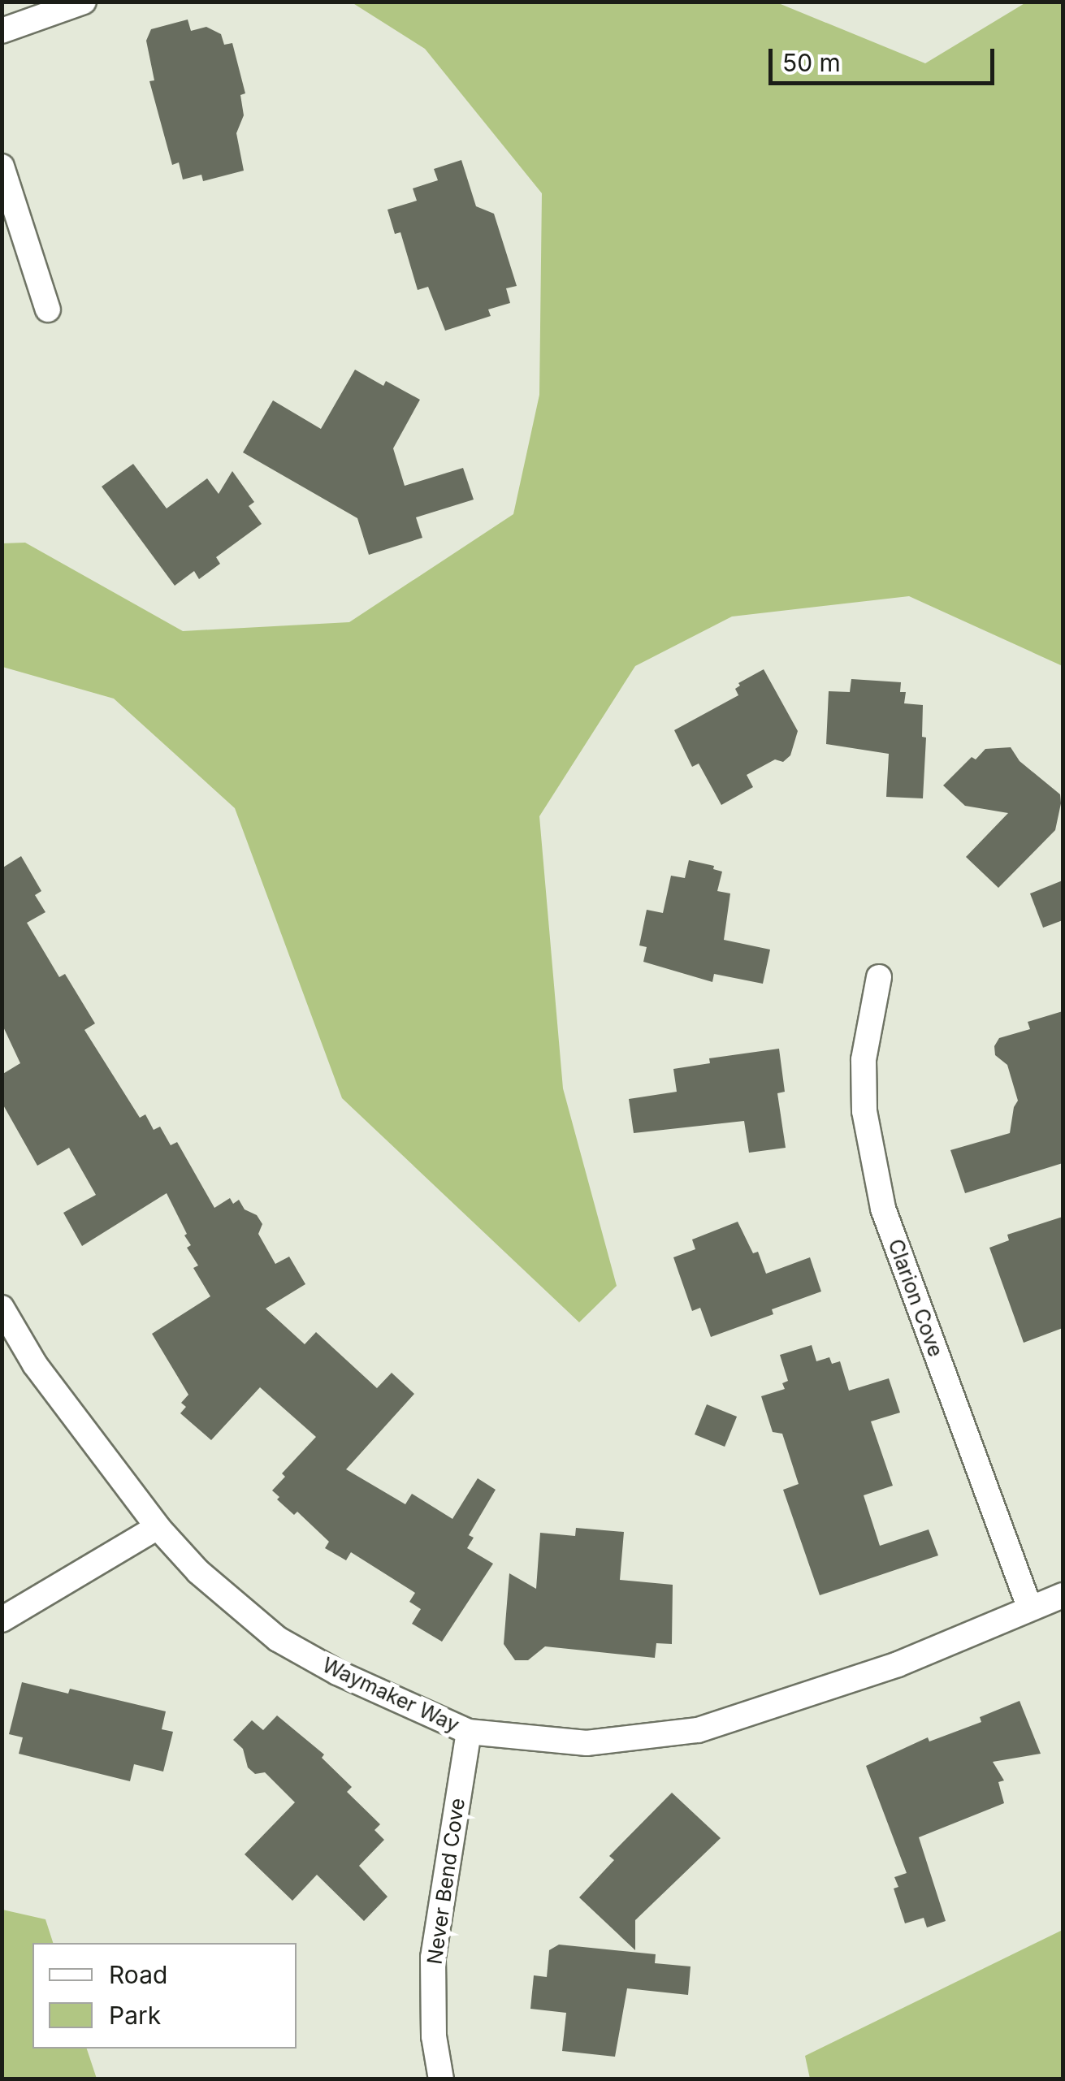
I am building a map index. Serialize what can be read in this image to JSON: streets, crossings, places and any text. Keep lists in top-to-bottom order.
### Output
{
  "streets": {
    "street": ["Clarion Cove", "Waymaker Way", "Never Bend Cove"]
  },
  "crossings": [
    ["Clarion Cove", "Waymaker Way"],
    ["Waymaker Way", "Never Bend Cove"]
  ],
  "legend": ["Road", "Park"],
  "scale_bar": "50 m"
}
